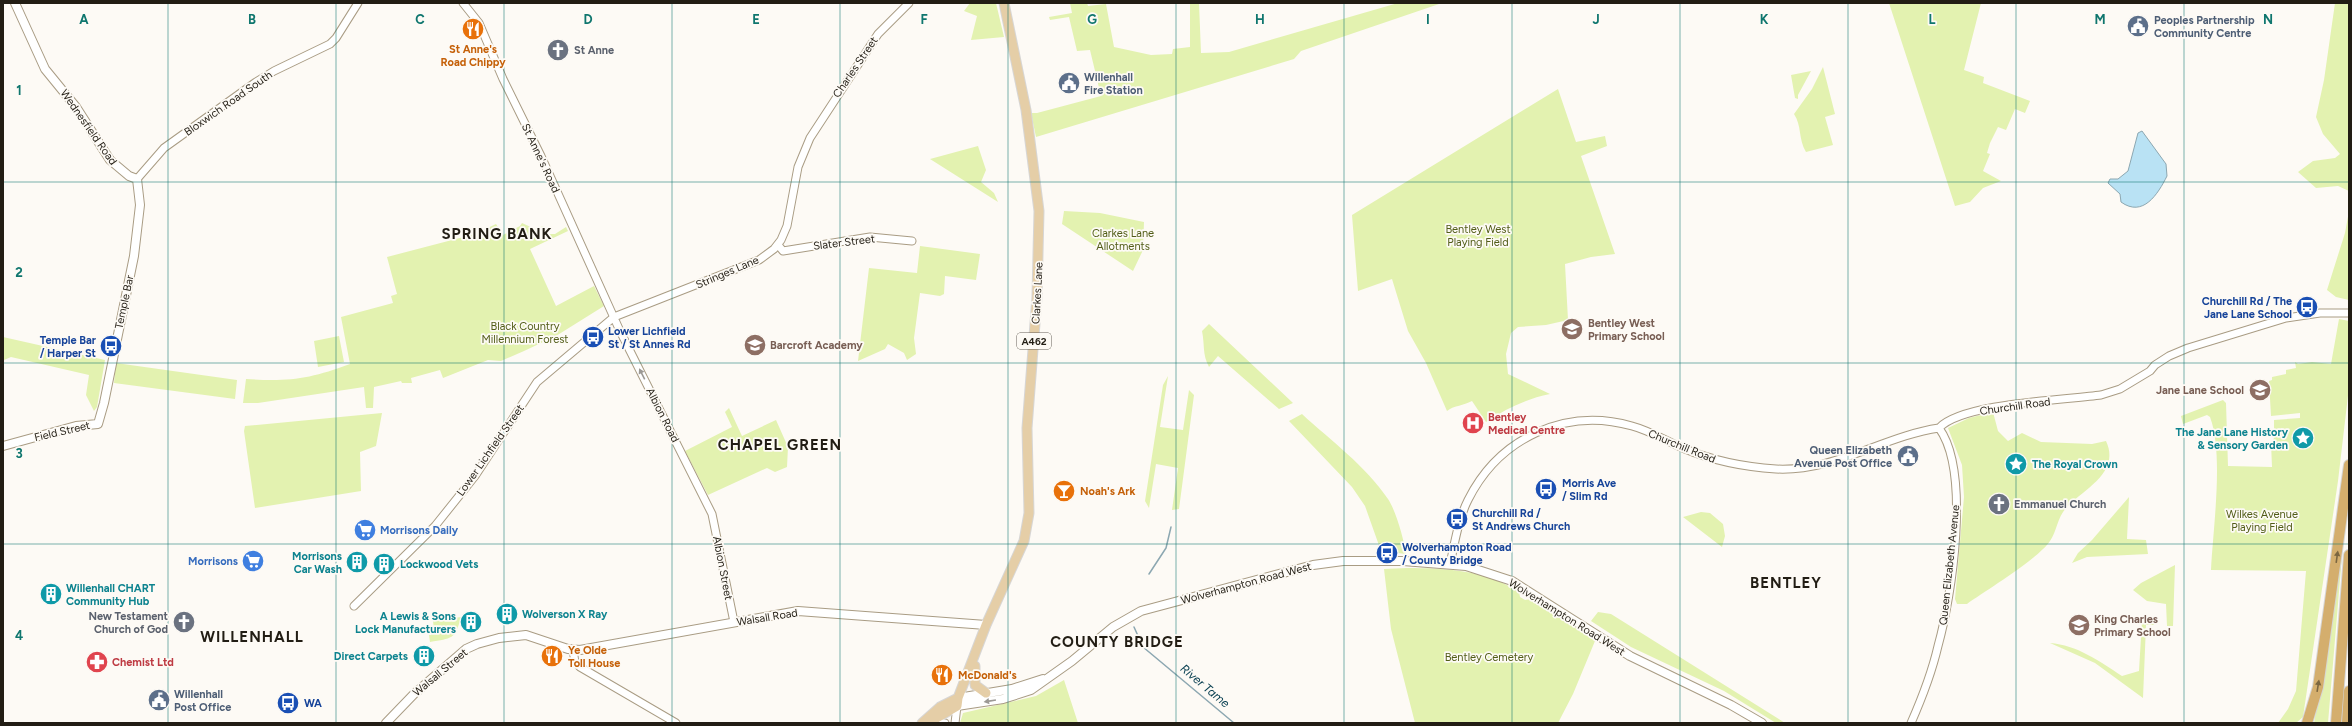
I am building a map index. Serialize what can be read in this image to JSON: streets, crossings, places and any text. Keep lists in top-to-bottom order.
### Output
{
  "streets": {
    "main road": [
      "Wednesfield Road",
      "Clarkes Lane",
      "Temple Bar",
      "A462",
      "Field Street",
      "Wolverhampton Road West",
      "Walsall Road",
      "Walsall Street"
    ],
    "street": [
      "Charles Street",
      "Bloxwich Road South",
      "St Anne's Road",
      "Slater Street",
      "Stringes Lane",
      "Churchill Road",
      "Albion Road",
      "Lower Lichfield Street",
      "Queen Elizabeth Avenue",
      "Albion Street"
    ]
  },
  "crossings": [
    ["Charles Street", "Stringes Lane"],
    ["Bloxwich Road South", "Wednesfield Road"],
    ["Bloxwich Road South", "Temple Bar"],
    ["Wednesfield Road", "Temple Bar"],
    ["St Anne's Road", "Stringes Lane"],
    ["St Anne's Road", "Albion Road"],
    ["St Anne's Road", "Lower Lichfield Street"],
    ["Slater Street", "Stringes Lane"],
    ["Stringes Lane", "Albion Road"],
    ["Stringes Lane", "Lower Lichfield Street"],
    ["Clarkes Lane", "A462"],
    ["Clarkes Lane", "Walsall Road"],
    ["Temple Bar", "Field Street"],
    ["A462", "Wolverhampton Road West"],
    ["A462", "Walsall Road"],
    ["Churchill Road", "Queen Elizabeth Avenue"],
    ["Churchill Road", "Wolverhampton Road West"],
    ["Albion Road", "Lower Lichfield Street"],
    ["Albion Road", "Albion Street"],
    ["Albion Street", "Walsall Road"],
    ["Walsall Road", "Walsall Street"]
  ],
  "one_way": ["Albion Road"],
  "districts": [
    "SPRING BANK",
    "CHAPEL GREEN",
    "BENTLEY",
    "WILLENHALL",
    "COUNTY BRIDGE"
  ],
  "water": ["River Tame"],
  "parks": [
    "Bentley West Playing Field",
    "Clarkes Lane Allotments",
    "Black Country Millennium Forest",
    "Wilkes Avenue Playing Field",
    "Bentley Cemetery"
  ],
  "places": {
    "public building": [
      "Peoples Partnership Community Centre",
      "Willenhall Fire Station",
      "Queen Elizabeth Avenue Post Office",
      "Willenhall Post Office"
    ],
    "restaurant": ["St Anne's Road Chippy", "Ye Olde Toll House", "McDonald's"],
    "church": ["St Anne", "Emmanuel Church", "New Testament Church of God"],
    "bus stop": [
      "Churchill Rd / The Jane Lane School",
      "Lower Lichfield St / St Annes Rd",
      "Temple Bar / Harper St",
      "Morris Ave / Slim Rd",
      "Churchill Rd / St Andrews Church",
      "Wolverhampton Road / County Bridge",
      "WA"
    ],
    "school or university": [
      "Bentley West Primary School",
      "Barcroft Academy",
      "Jane Lane School",
      "King Charles Primary School"
    ],
    "hospital": ["Bentley Medical Centre"],
    "place": ["The Jane Lane History & Sensory Garden", "The Royal Crown"],
    "bar": ["Noah's Ark"],
    "supermarket": ["Morrisons Daily", "Morrisons"],
    "building": [
      "Morrisons Car Wash",
      "Lockwood Vets",
      "Willenhall CHART Community Hub",
      "Wolverson X Ray",
      "A Lewis & Sons Lock Manufacturers",
      "Direct Carpets"
    ],
    "pharmacy": ["Chemist Ltd"]
  },
  "grid": {
    "columns": [
      "A",
      "B",
      "C",
      "D",
      "E",
      "F",
      "G",
      "H",
      "I",
      "J",
      "K",
      "L",
      "M",
      "N"
    ],
    "rows": [
      "1",
      "2",
      "3",
      "4"
    ]
  }
}
